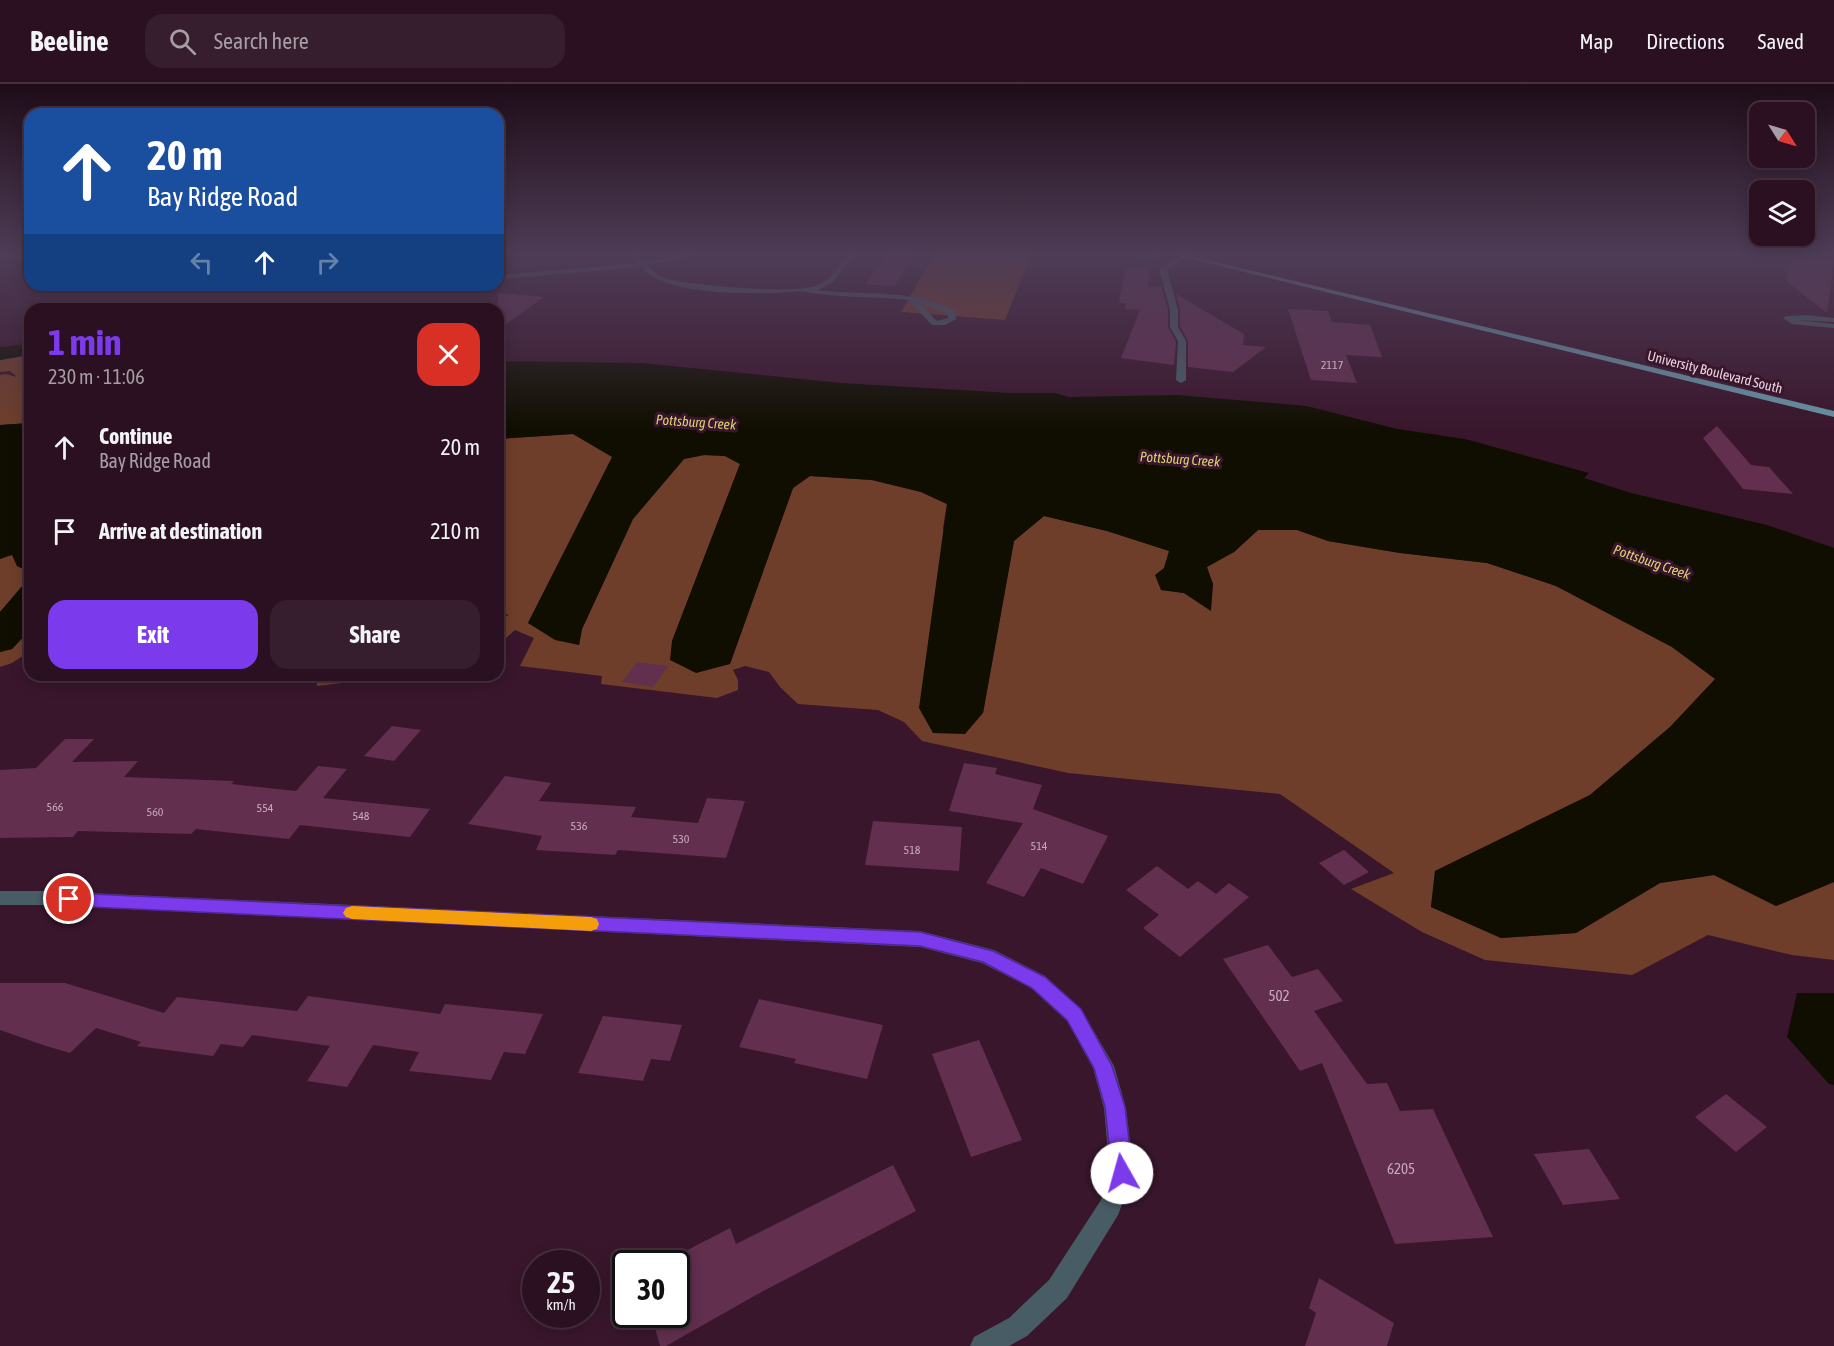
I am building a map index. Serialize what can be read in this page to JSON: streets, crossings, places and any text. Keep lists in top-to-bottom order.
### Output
{
  "streets": {
    "main road": ["University Boulevard South"]
  },
  "water": ["Pottsburg Creek"],
  "house_numbers": [
    "2117",
    "566",
    "554",
    "560",
    "548",
    "536",
    "530",
    "514",
    "518",
    "502",
    "6205"
  ],
  "north": "bottom right",
  "page": {
    "header": "Beeline",
    "search": "Search here",
    "nav": ["Map", "Directions", "Saved"],
    "turn": ["20 m", "Bay Ridge Road"],
    "heading": ["1 min", "230 m · 11:06"],
    "list": [
      {
        "name": "Continue",
        "note": "Bay Ridge Road",
        "value": "20 m"
      },
      {
        "name": "Arrive at destination",
        "value": "210 m"
      }
    ],
    "buttons": ["Exit", "Share"],
    "speed": "25 km/h",
    "limit": "30"
  }
}
